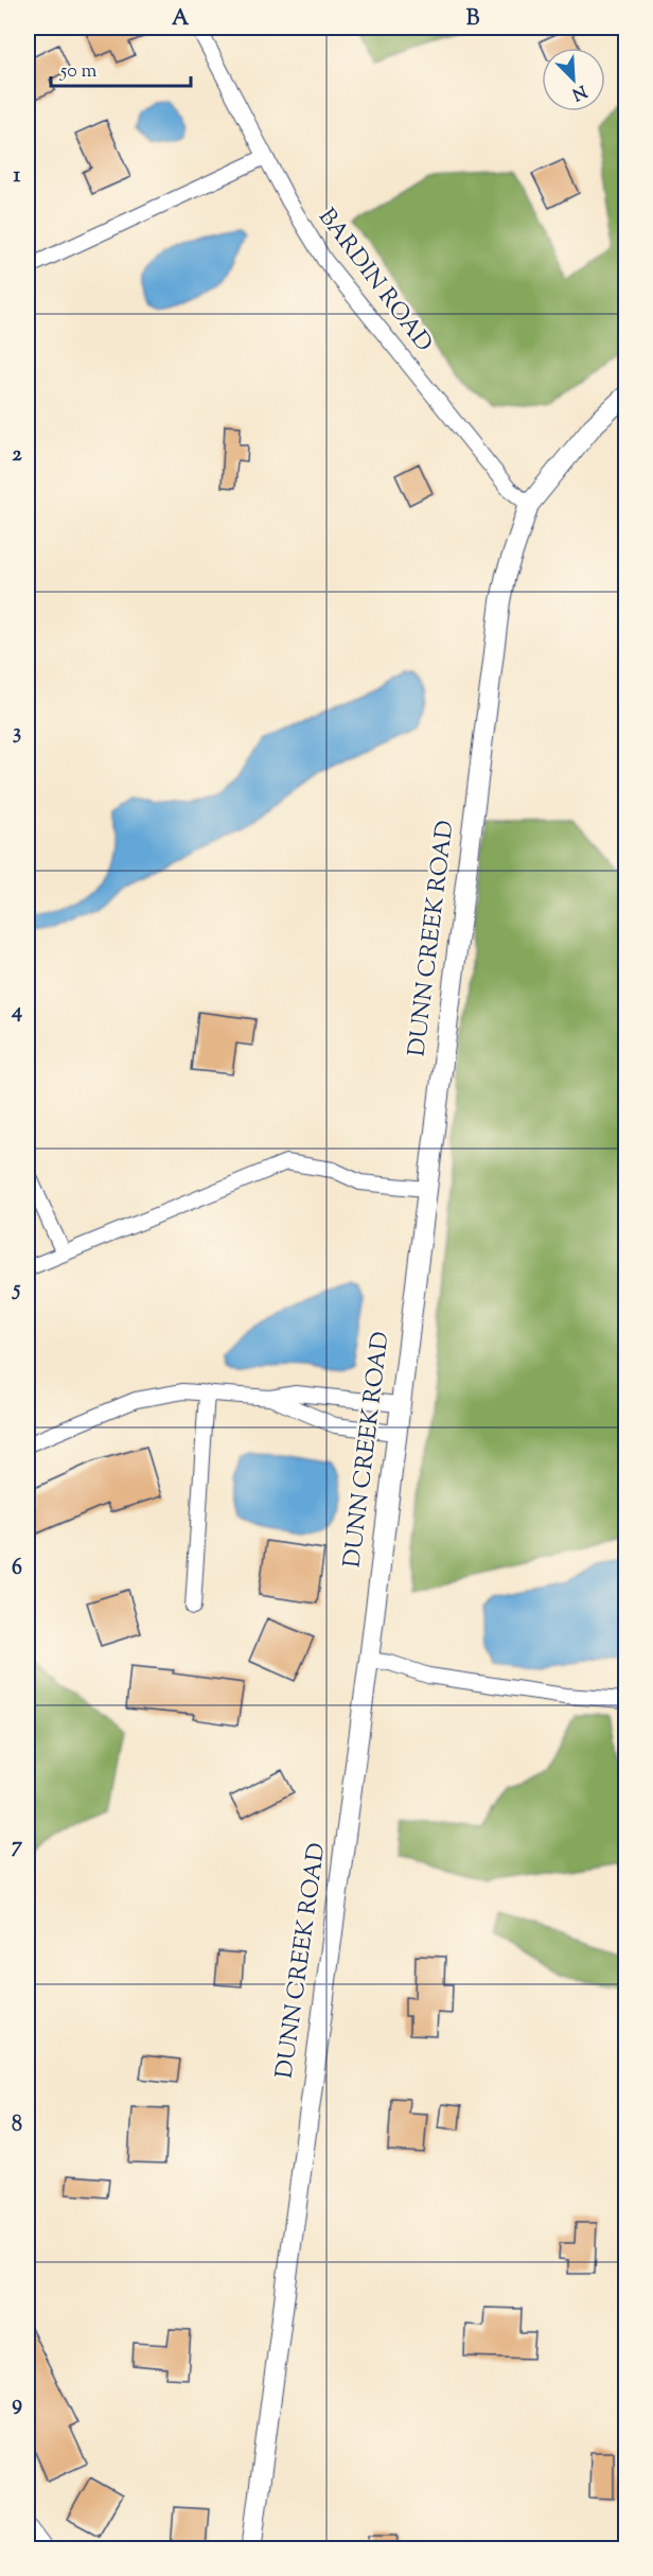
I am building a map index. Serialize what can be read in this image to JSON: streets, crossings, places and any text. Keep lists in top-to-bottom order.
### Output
{
  "streets": {
    "street": ["BARDIN ROAD", "DUNN CREEK ROAD"]
  },
  "crossings": [
    ["BARDIN ROAD", "DUNN CREEK ROAD"]
  ],
  "scale_bar": "50 m",
  "north": "bottom right",
  "grid": {
    "columns": ["A", "B"],
    "rows": [
      "1",
      "2",
      "3",
      "4",
      "5",
      "6",
      "7",
      "8",
      "9"
    ]
  }
}
